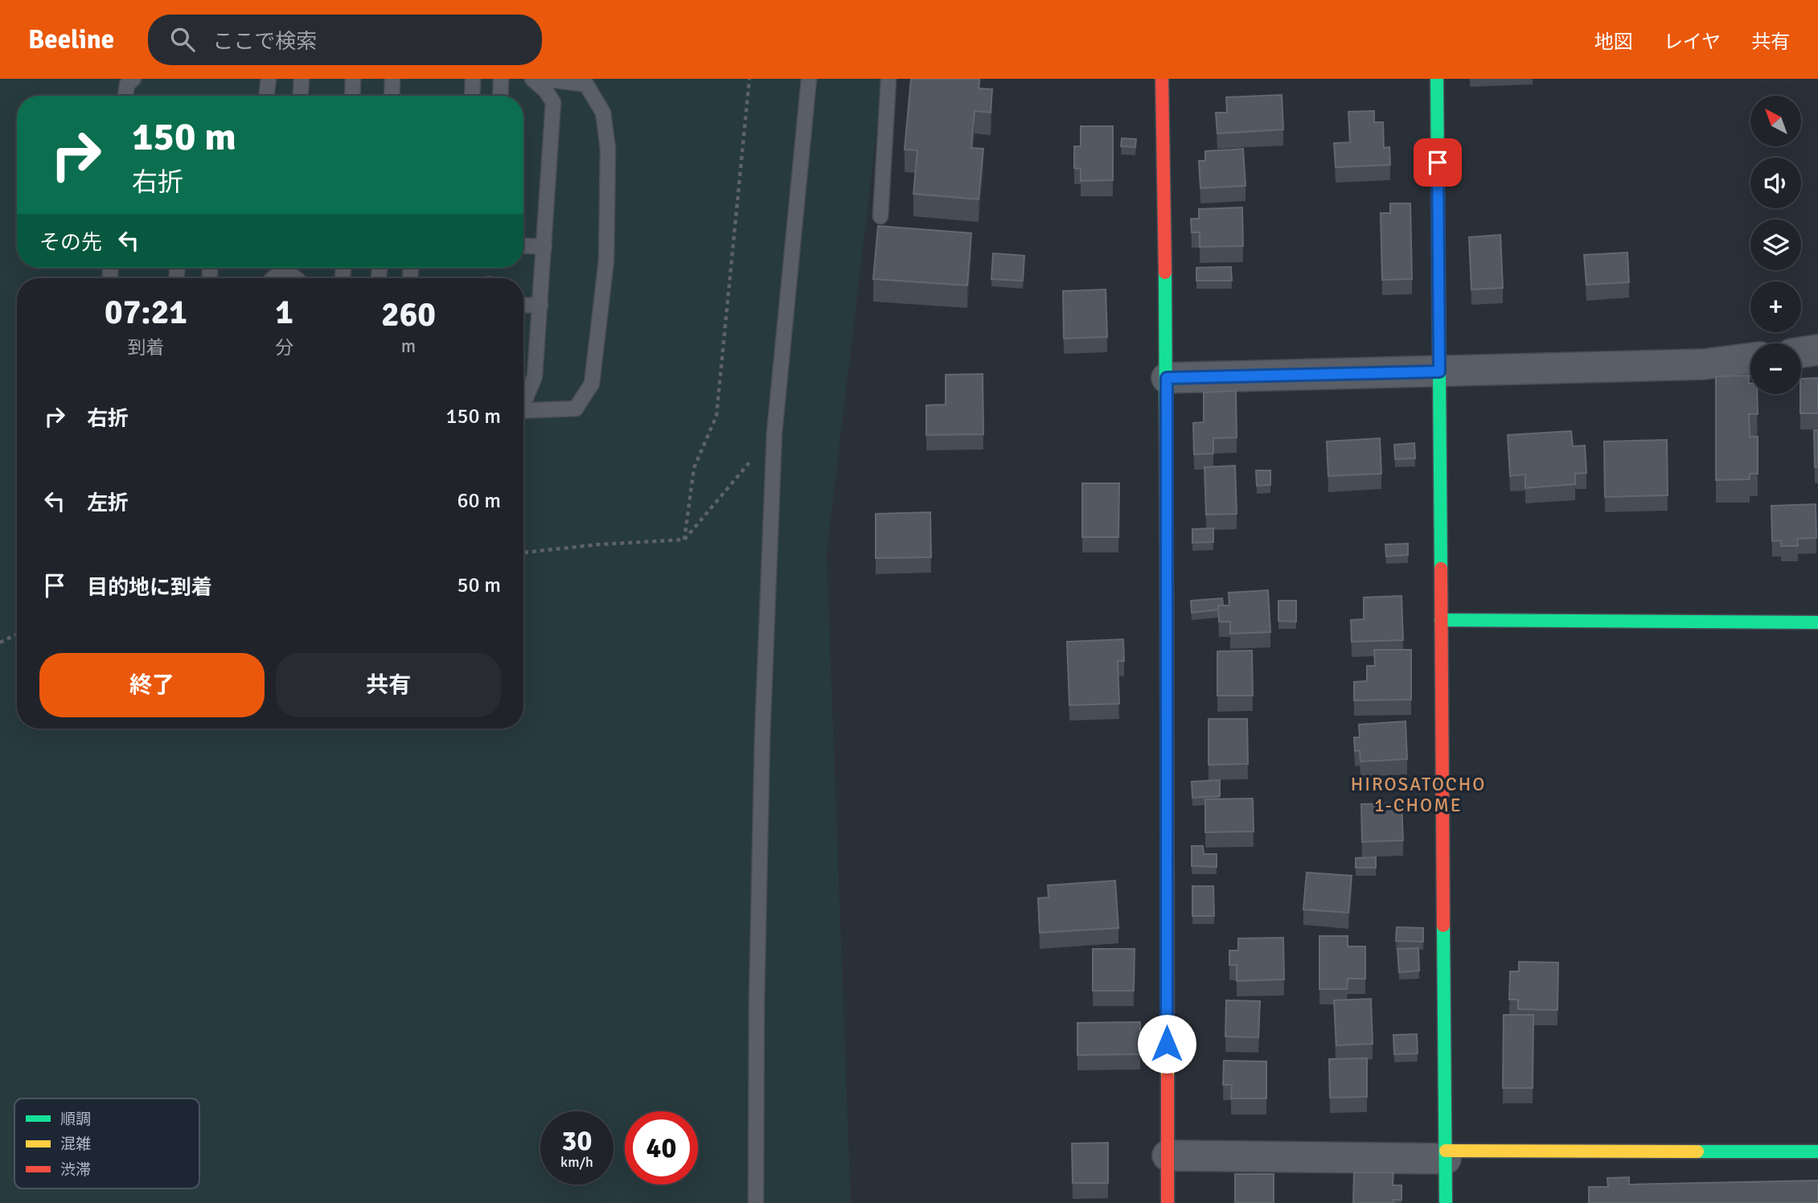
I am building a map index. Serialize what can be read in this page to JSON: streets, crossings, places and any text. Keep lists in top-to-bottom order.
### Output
{
  "districts": ["HIROSATOCHO 1-CHOME"],
  "legend": ["順調", "混雑", "渋滞"],
  "north": "top left",
  "page": {
    "header": "Beeline",
    "search": "ここで検索",
    "nav": ["地図", "レイヤ", "共有"],
    "map_buttons": ["+", "−"],
    "turn": ["150 m", "右折"],
    "then": "その先",
    "eta": [
      "07:21",
      "到着",
      "1",
      "分",
      "260",
      "m"
    ],
    "list": [
      {
        "name": "右折",
        "value": "150 m"
      },
      {
        "name": "左折",
        "value": "60 m"
      },
      {
        "name": "目的地に到着",
        "value": "50 m"
      }
    ],
    "buttons": ["終了", "共有"],
    "speed": "30 km/h",
    "limit": "40"
  }
}
